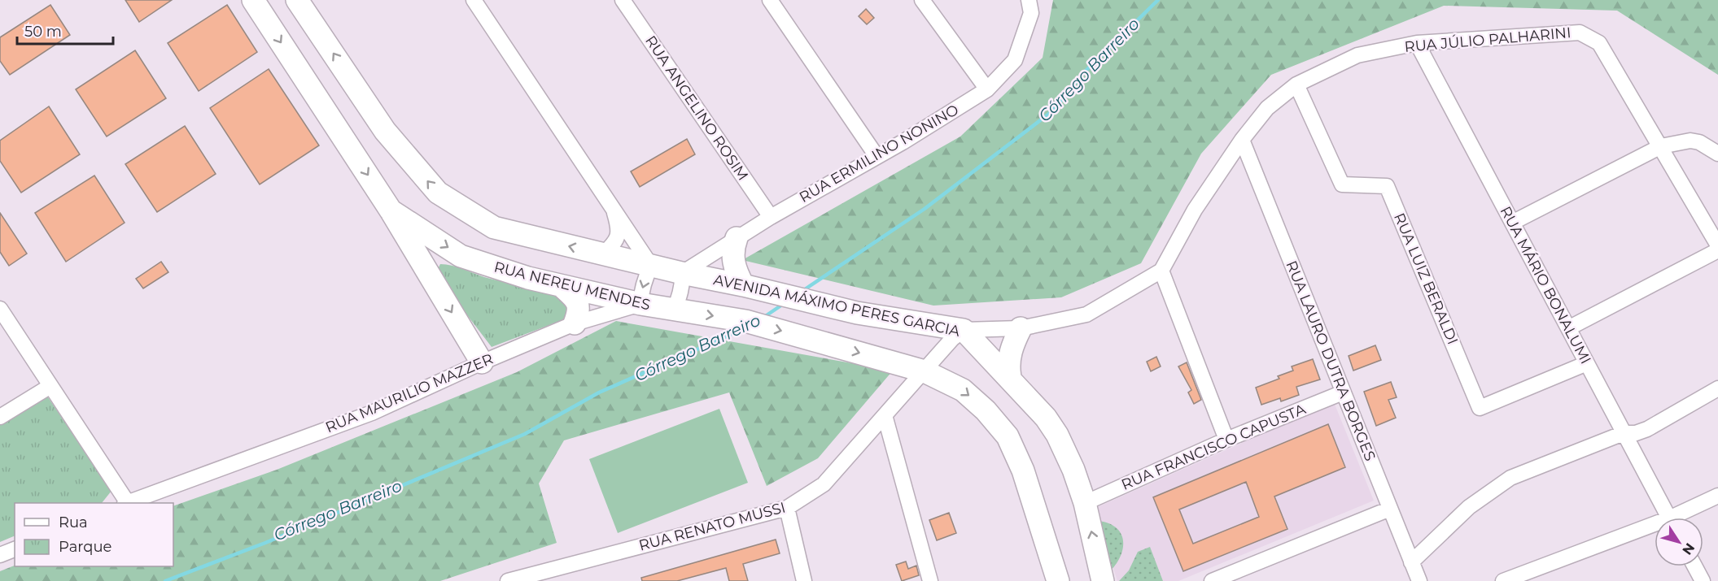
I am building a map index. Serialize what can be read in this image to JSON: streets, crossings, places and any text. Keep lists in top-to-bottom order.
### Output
{
  "streets": {
    "main road": ["RUA NEREU MENDES", "AVENIDA MÁXIMO PERES GARCIA"],
    "street": [
      "RUA JÚLIO PALHARINI",
      "RUA ANGELINO ROSIM",
      "RUA ERMILINO NONINO",
      "RUA LUIZ BERALDI",
      "RUA MÁRIO BONALUMI",
      "RUA LAURO DUTRA BORGES",
      "RUA MAURILIO MAZZER",
      "RUA FRANCISCO CAPUSTA",
      "RUA RENATO MUSSI"
    ]
  },
  "crossings": [
    ["RUA JÚLIO PALHARINI", "RUA LUIZ BERALDI"],
    ["RUA JÚLIO PALHARINI", "RUA MÁRIO BONALUMI"],
    ["RUA JÚLIO PALHARINI", "RUA LAURO DUTRA BORGES"],
    ["RUA ANGELINO ROSIM", "RUA ERMILINO NONINO"],
    ["RUA ERMILINO NONINO", "RUA NEREU MENDES"],
    ["RUA ERMILINO NONINO", "AVENIDA MÁXIMO PERES GARCIA"],
    ["RUA ERMILINO NONINO", "RUA MAURILIO MAZZER"],
    ["RUA LUIZ BERALDI", "RUA MÁRIO BONALUMI"],
    ["RUA NEREU MENDES", "AVENIDA MÁXIMO PERES GARCIA"],
    ["RUA NEREU MENDES", "RUA MAURILIO MAZZER"],
    ["RUA NEREU MENDES", "RUA RENATO MUSSI"],
    ["AVENIDA MÁXIMO PERES GARCIA", "RUA MAURILIO MAZZER"],
    ["AVENIDA MÁXIMO PERES GARCIA", "RUA FRANCISCO CAPUSTA"],
    ["AVENIDA MÁXIMO PERES GARCIA", "RUA RENATO MUSSI"],
    ["RUA LAURO DUTRA BORGES", "RUA FRANCISCO CAPUSTA"]
  ],
  "water": ["Córrego Barreiro"],
  "legend": ["Rua", "Parque"],
  "scale_bar": "50 m",
  "north": "bottom right"
}
